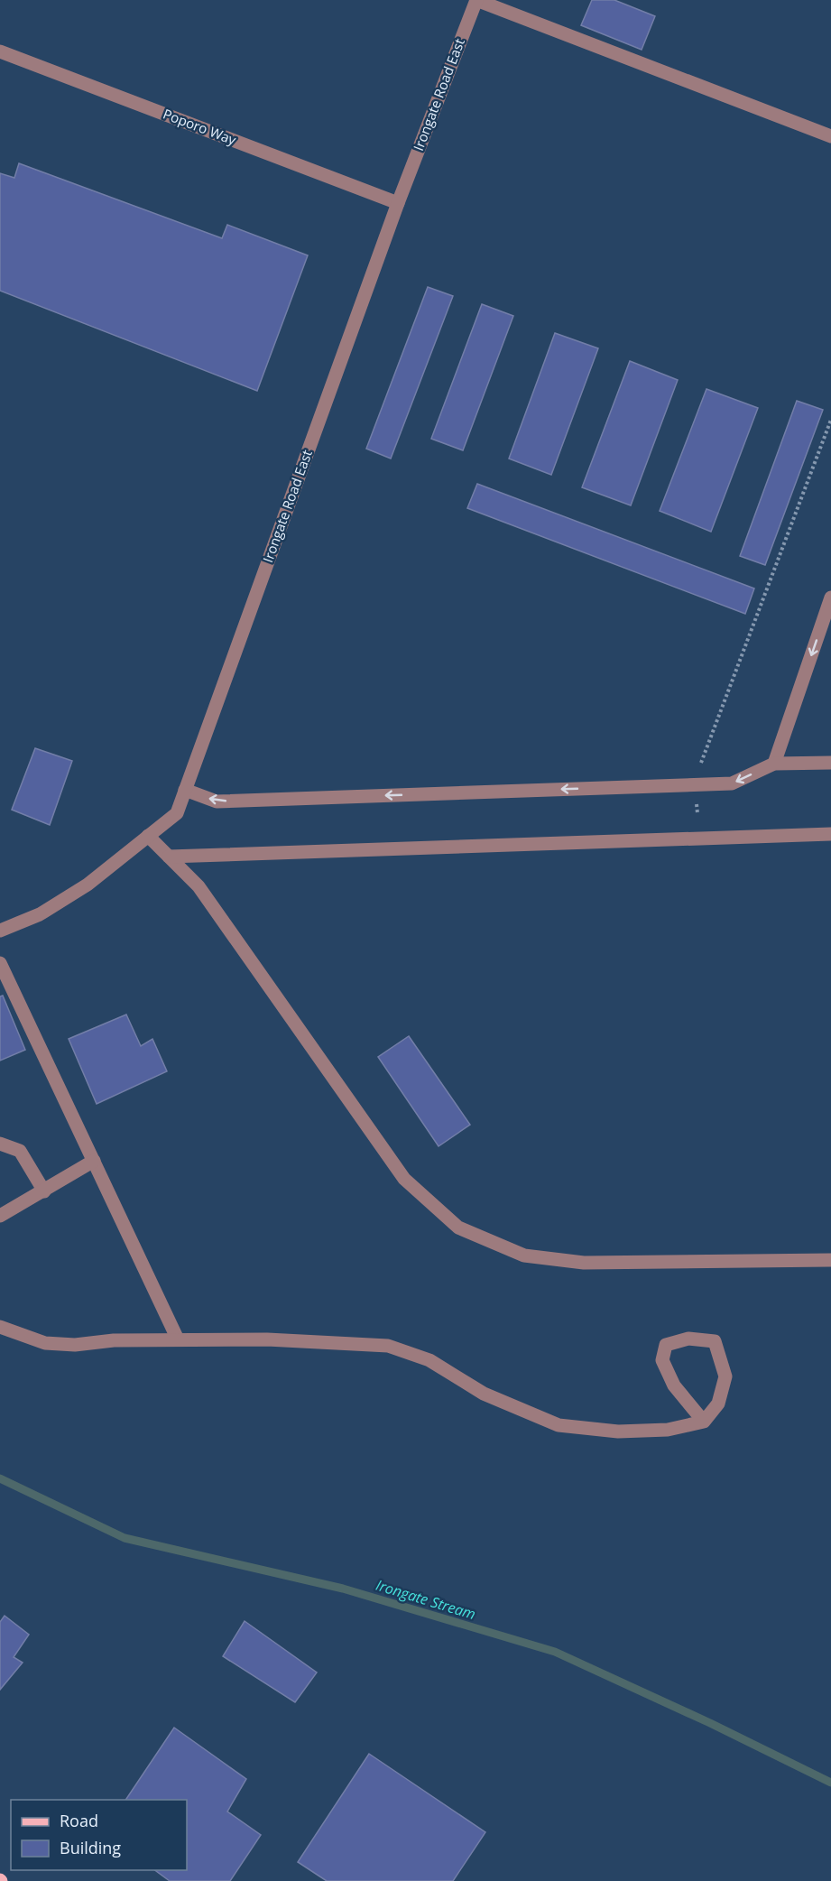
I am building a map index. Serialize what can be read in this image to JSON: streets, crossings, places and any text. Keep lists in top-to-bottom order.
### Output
{
  "streets": {
    "street": ["Irongate Road East", "Poporo Way"]
  },
  "crossings": [
    ["Irongate Road East", "Poporo Way"]
  ],
  "water": ["Irongate Stream"],
  "legend": ["Road", "Building"]
}
